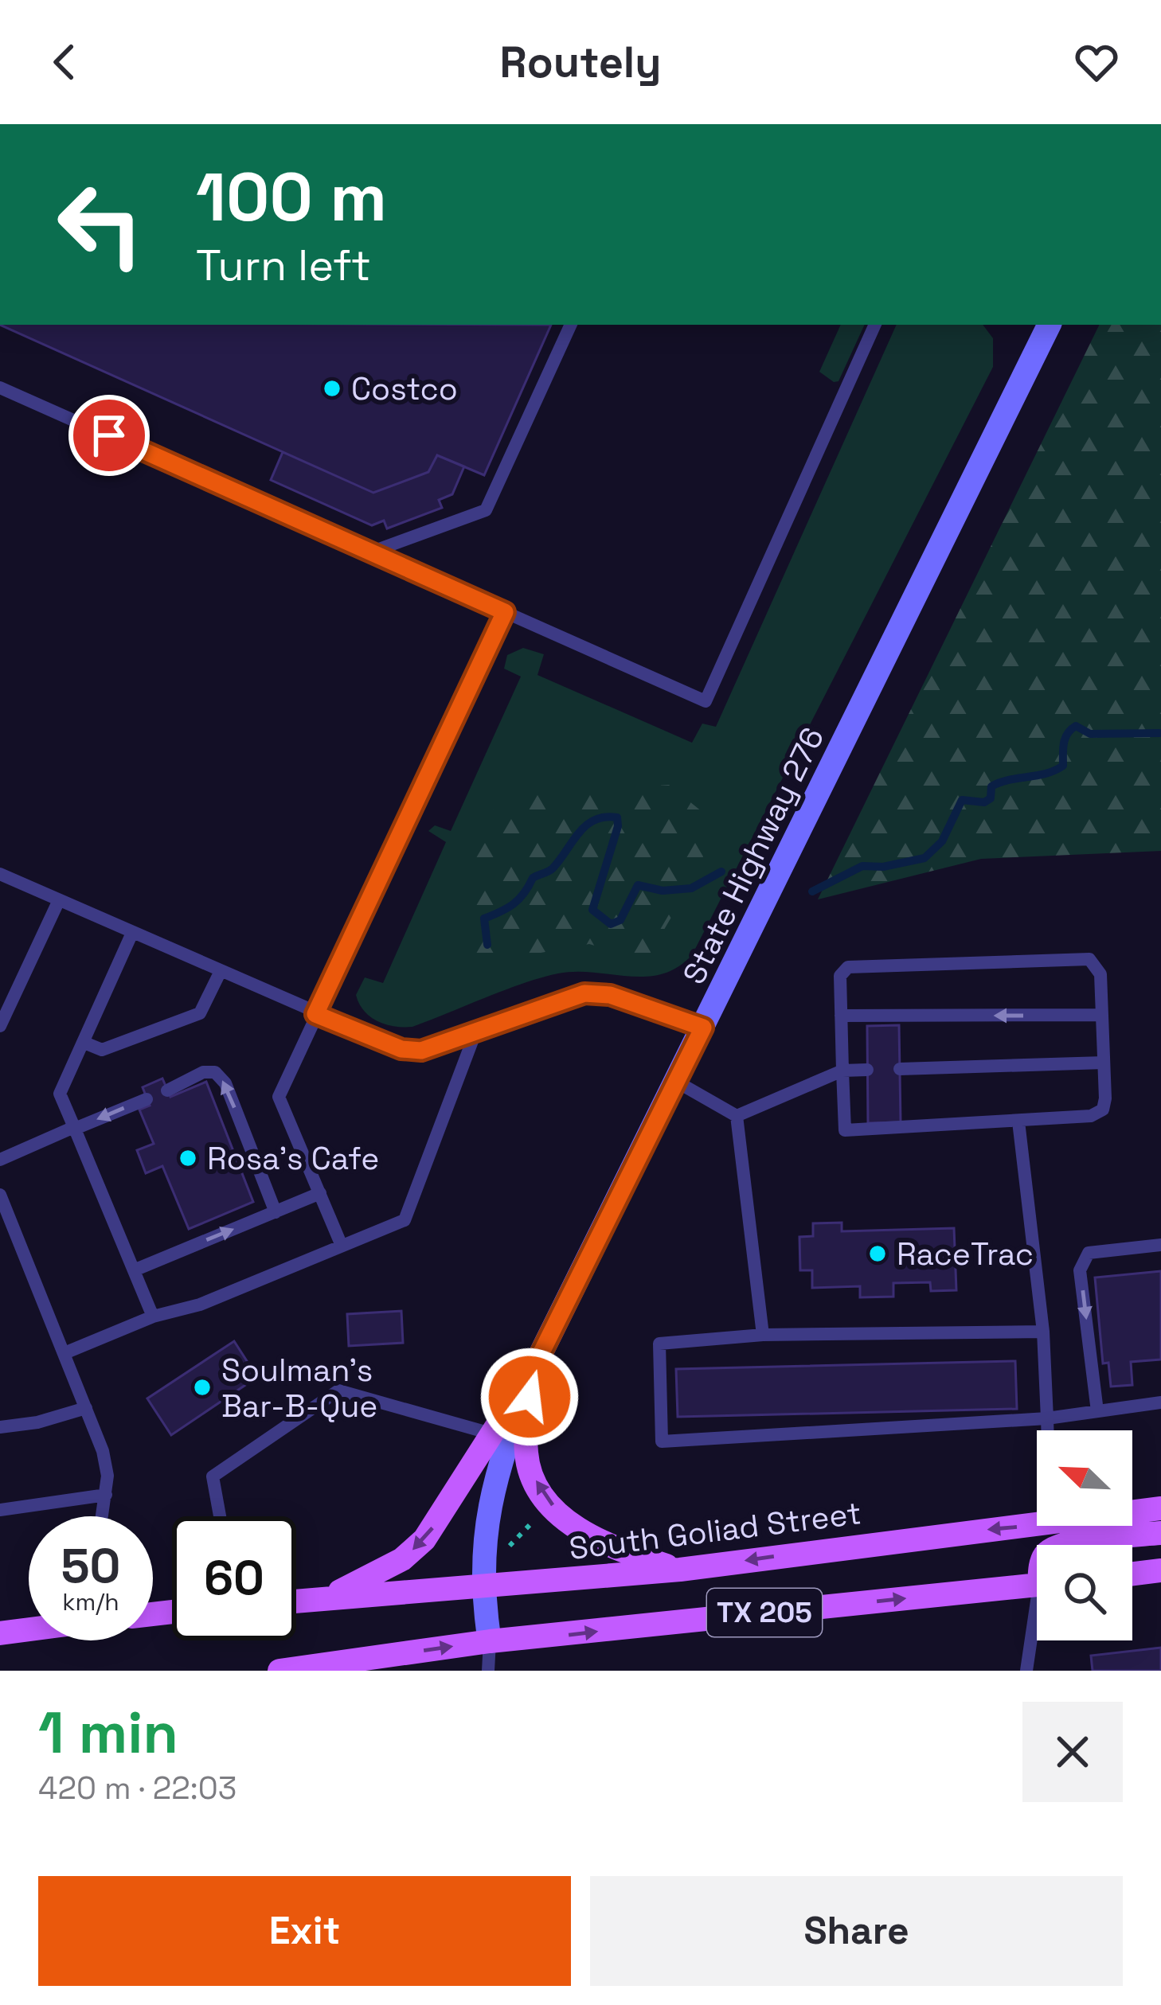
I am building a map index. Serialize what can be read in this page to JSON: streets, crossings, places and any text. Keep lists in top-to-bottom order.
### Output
{
  "streets": {
    "main road": ["South Goliad Street", "TX 205"],
    "street": ["State Highway 276"]
  },
  "places": [
    "Costco",
    "Rosa’s Cafe",
    "RaceTrac",
    "Soulman's Bar-B-Que"
  ],
  "north": "top left",
  "page": {
    "header": "Routely",
    "turn": ["100 m", "Turn left"],
    "speed": "50 km/h",
    "limit": "60",
    "heading": ["1 min", "420 m · 22:03"],
    "buttons": ["Exit", "Share"]
  }
}
